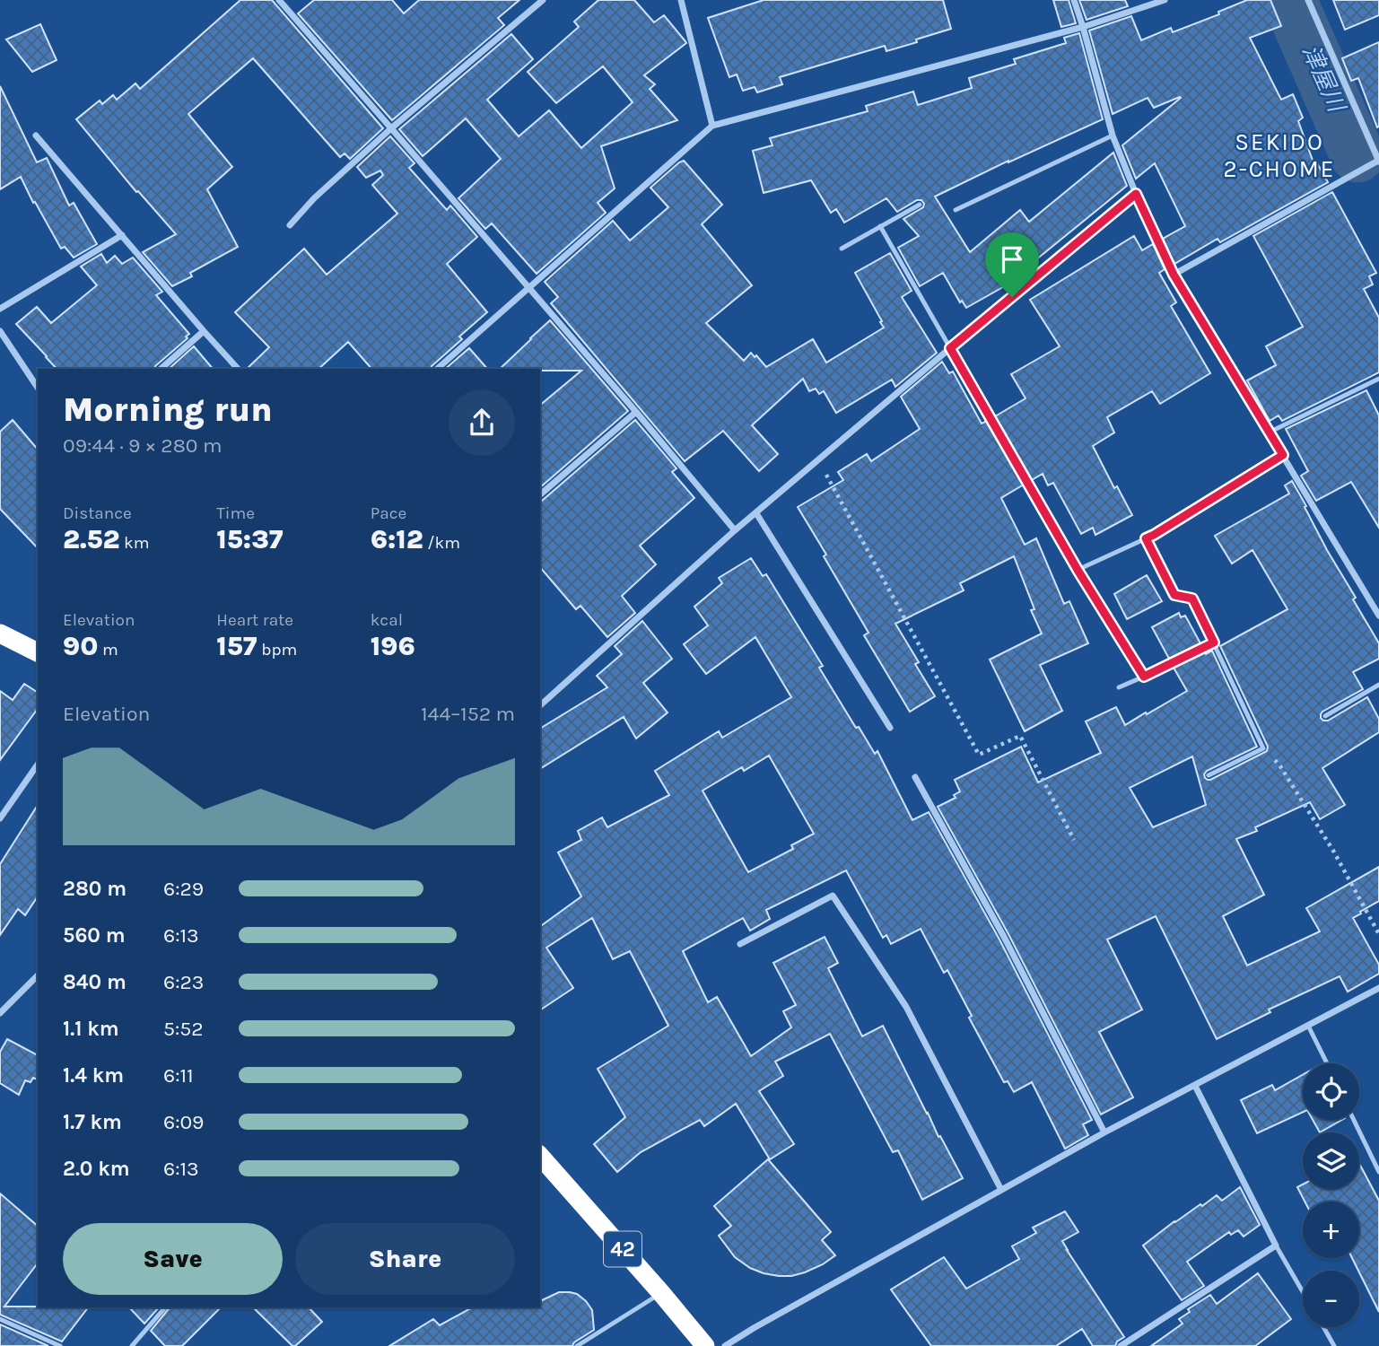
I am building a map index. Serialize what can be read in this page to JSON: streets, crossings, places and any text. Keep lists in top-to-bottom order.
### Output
{
  "streets": {
    "highway": ["42"]
  },
  "districts": ["SEKIDO 2-CHOME"],
  "water": ["津屋川"],
  "page": {
    "heading": ["Morning run", "09:44 · 9 × 280 m"],
    "stats": [
      ["Distance", "2.52 km"],
      ["Time", "15:37"],
      ["Pace", "6:12 /km"],
      ["Elevation", "90 m"],
      ["Heart rate", "157 bpm"],
      ["kcal", "196"]
    ],
    "chart": ["Elevation", "144–152 m"],
    "list": [
      {
        "name": "280 m",
        "note": "6:29"
      },
      {
        "name": "560 m",
        "note": "6:13"
      },
      {
        "name": "840 m",
        "note": "6:23"
      },
      {
        "name": "1.1 km",
        "note": "5:52"
      },
      {
        "name": "1.4 km",
        "note": "6:11"
      },
      {
        "name": "1.7 km",
        "note": "6:09"
      },
      {
        "name": "2.0 km",
        "note": "6:13"
      }
    ],
    "map_buttons": ["+", "−"],
    "buttons": ["Save", "Share"]
  }
}
